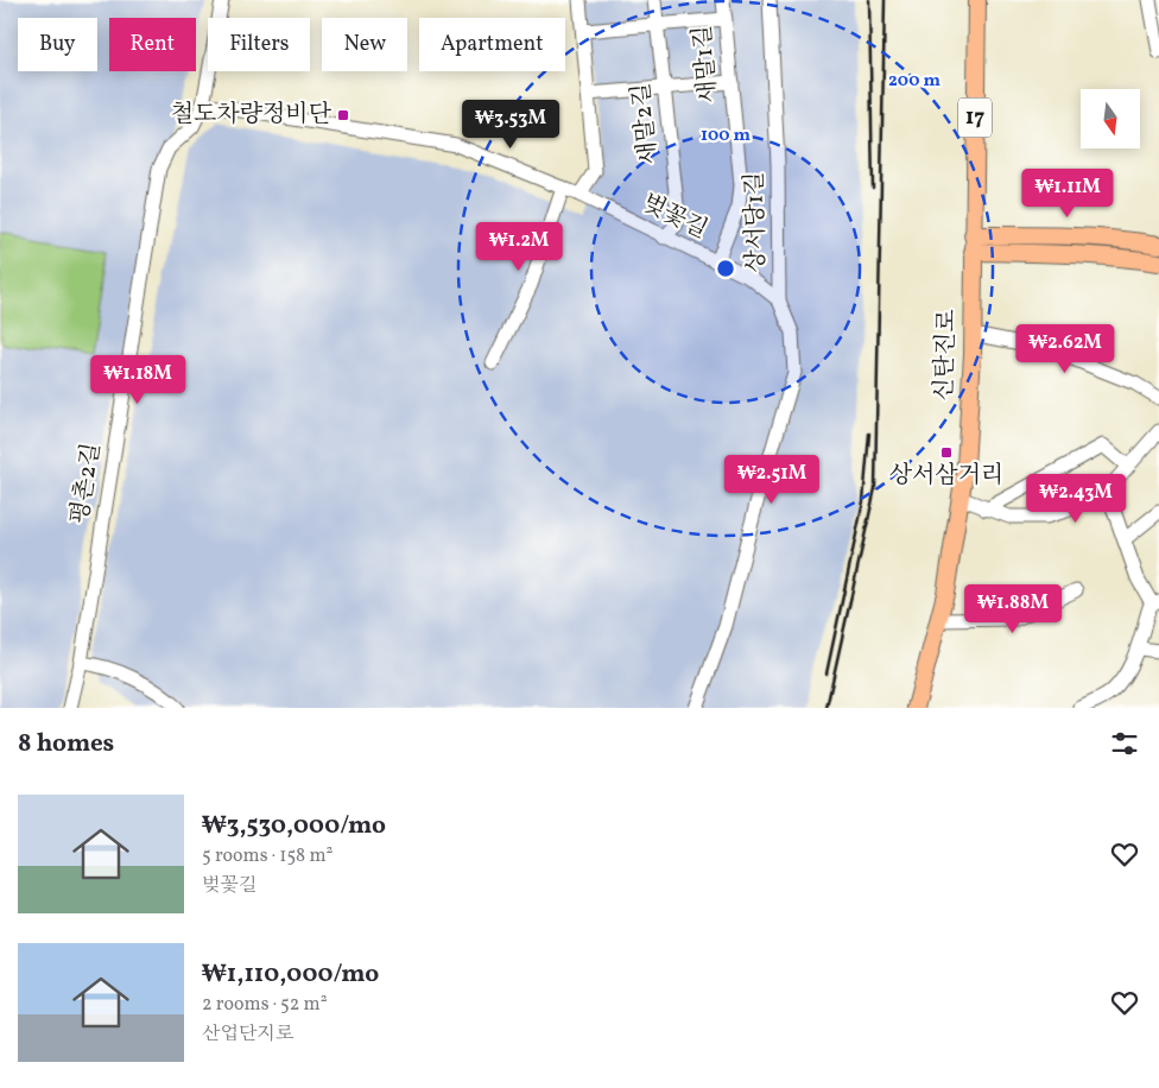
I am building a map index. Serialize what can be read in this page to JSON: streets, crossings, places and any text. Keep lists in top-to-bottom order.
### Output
{
  "streets": {
    "main road": ["17", "신탄진로"],
    "street": [
      "새말1길",
      "새말2길",
      "벚꽃길",
      "상서당1길",
      "평촌2길"
    ]
  },
  "crossings": [
    ["새말1길", "벚꽃길"],
    ["새말2길", "벚꽃길"],
    ["벚꽃길", "상서당1길"],
    ["벚꽃길", "평촌2길"]
  ],
  "places": {
    "transit": ["철도차량정비단", "상서삼거리"]
  },
  "north": "bottom",
  "page": {
    "chip": [
      "Buy",
      "Rent",
      "Filters",
      "New",
      "Apartment"
    ],
    "price": [
      "₩3.53M",
      "₩1.11M",
      "₩1.2M",
      "₩2.62M",
      "₩1.18M",
      "₩2.51M",
      "₩2.43M",
      "₩1.88M"
    ],
    "heading": "8 homes",
    "list": [
      {
        "name": "₩3,530,000/mo",
        "note": "5 rooms · 158 m² · 벚꽃길"
      },
      {
        "name": "₩1,110,000/mo",
        "note": "2 rooms · 52 m² · 산업단지로"
      }
    ]
  },
  "rings": ["200 m", "100 m"]
}
